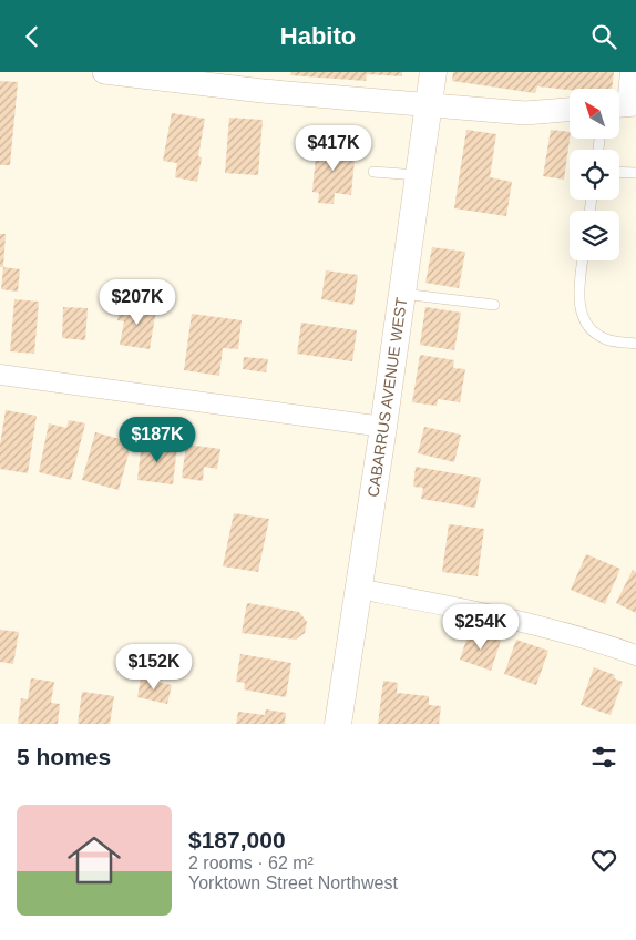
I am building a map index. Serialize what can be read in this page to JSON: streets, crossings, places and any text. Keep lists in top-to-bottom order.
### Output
{
  "streets": {
    "main road": ["CABARRUS AVENUE WEST"]
  },
  "north": "top left",
  "page": {
    "header": "Habito",
    "price": [
      "$417K",
      "$207K",
      "$187K",
      "$254K",
      "$152K"
    ],
    "heading": "5 homes",
    "list": [
      {
        "name": "$187,000",
        "note": "2 rooms · 62 m² · Yorktown Street Northwest"
      }
    ]
  }
}
